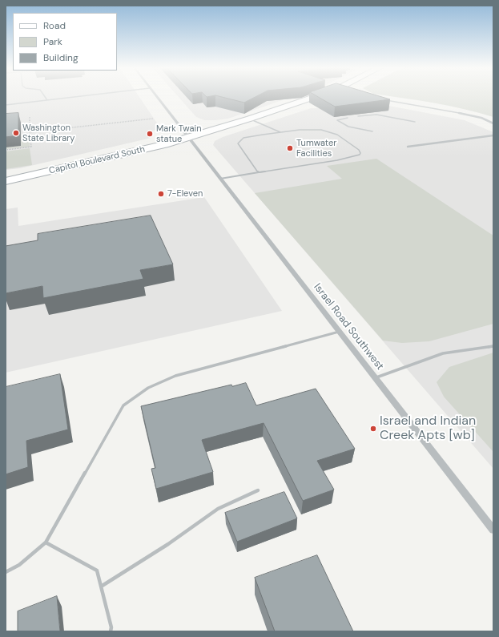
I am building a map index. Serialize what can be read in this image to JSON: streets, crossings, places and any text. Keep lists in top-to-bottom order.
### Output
{
  "streets": {
    "main road": ["Capitol Boulevard South"],
    "street": ["Israel Road Southwest"]
  },
  "crossings": [
    ["Capitol Boulevard South", "Israel Road Southwest"]
  ],
  "places": [
    "Washington State Library",
    "Mark Twain statue",
    "Tumwater Facilities",
    "7-Eleven",
    "Israel and Indian Creek Apts [wb]"
  ],
  "legend": ["Road", "Park", "Building"]
}
